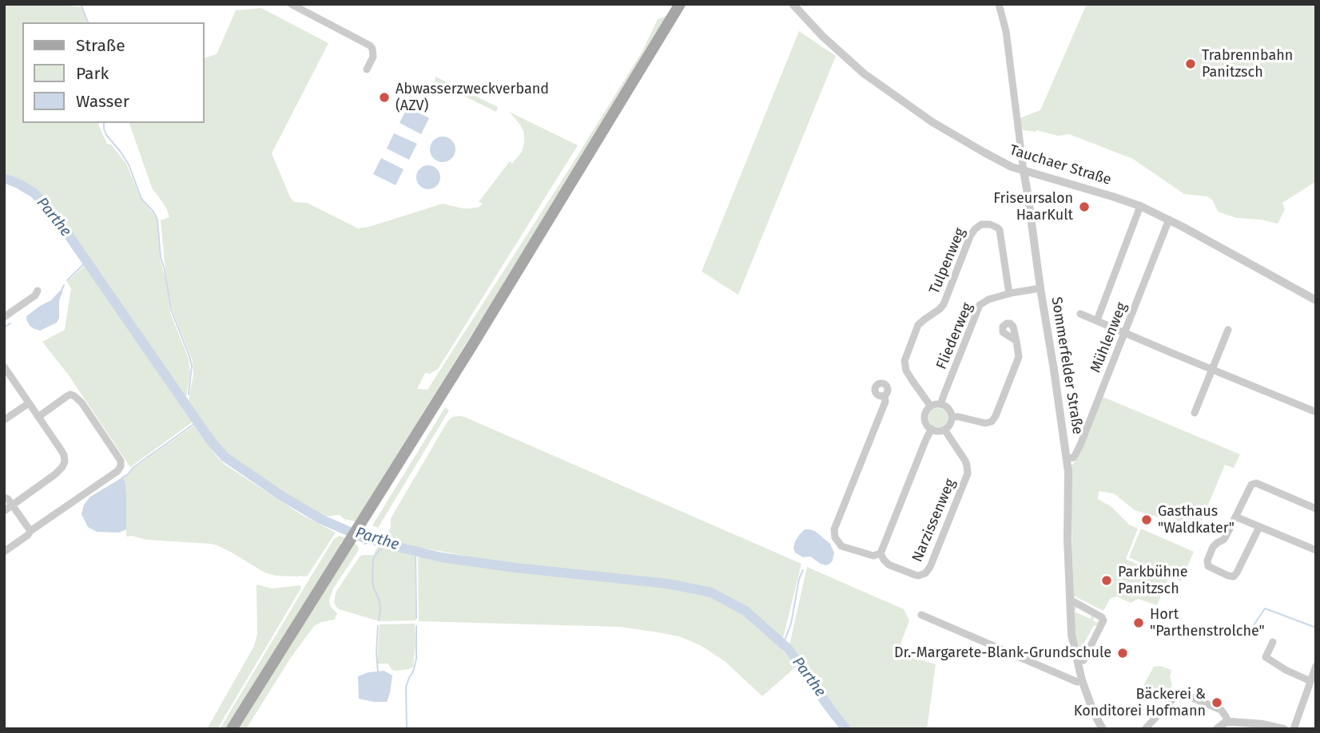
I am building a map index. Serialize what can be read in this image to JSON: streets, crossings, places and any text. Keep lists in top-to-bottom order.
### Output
{
  "streets": {
    "street": [
      "Tauchaer Straße",
      "Tulpenweg",
      "Fliederweg",
      "Mühlenweg",
      "Sommerfelder Straße",
      "Narzissenweg"
    ]
  },
  "crossings": [
    ["Tauchaer Straße", "Mühlenweg"],
    ["Tauchaer Straße", "Sommerfelder Straße"],
    ["Tulpenweg", "Fliederweg"],
    ["Tulpenweg", "Narzissenweg"],
    ["Fliederweg", "Sommerfelder Straße"],
    ["Fliederweg", "Narzissenweg"],
    ["Mühlenweg", "Sommerfelder Straße"]
  ],
  "water": ["Parthe"],
  "places": [
    "Trabrennbahn Panitzsch",
    "Abwasserzweckverband (AZV)",
    "Friseursalon HaarKult",
    "Gasthaus \"Waldkater\"",
    "Parkbühne Panitzsch",
    "Hort \"Parthenstrolche\"",
    "Dr.-Margarete-Blank-Grundschule",
    "Bäckerei & Konditorei Hofmann"
  ],
  "legend": ["Straße", "Park", "Wasser"]
}
